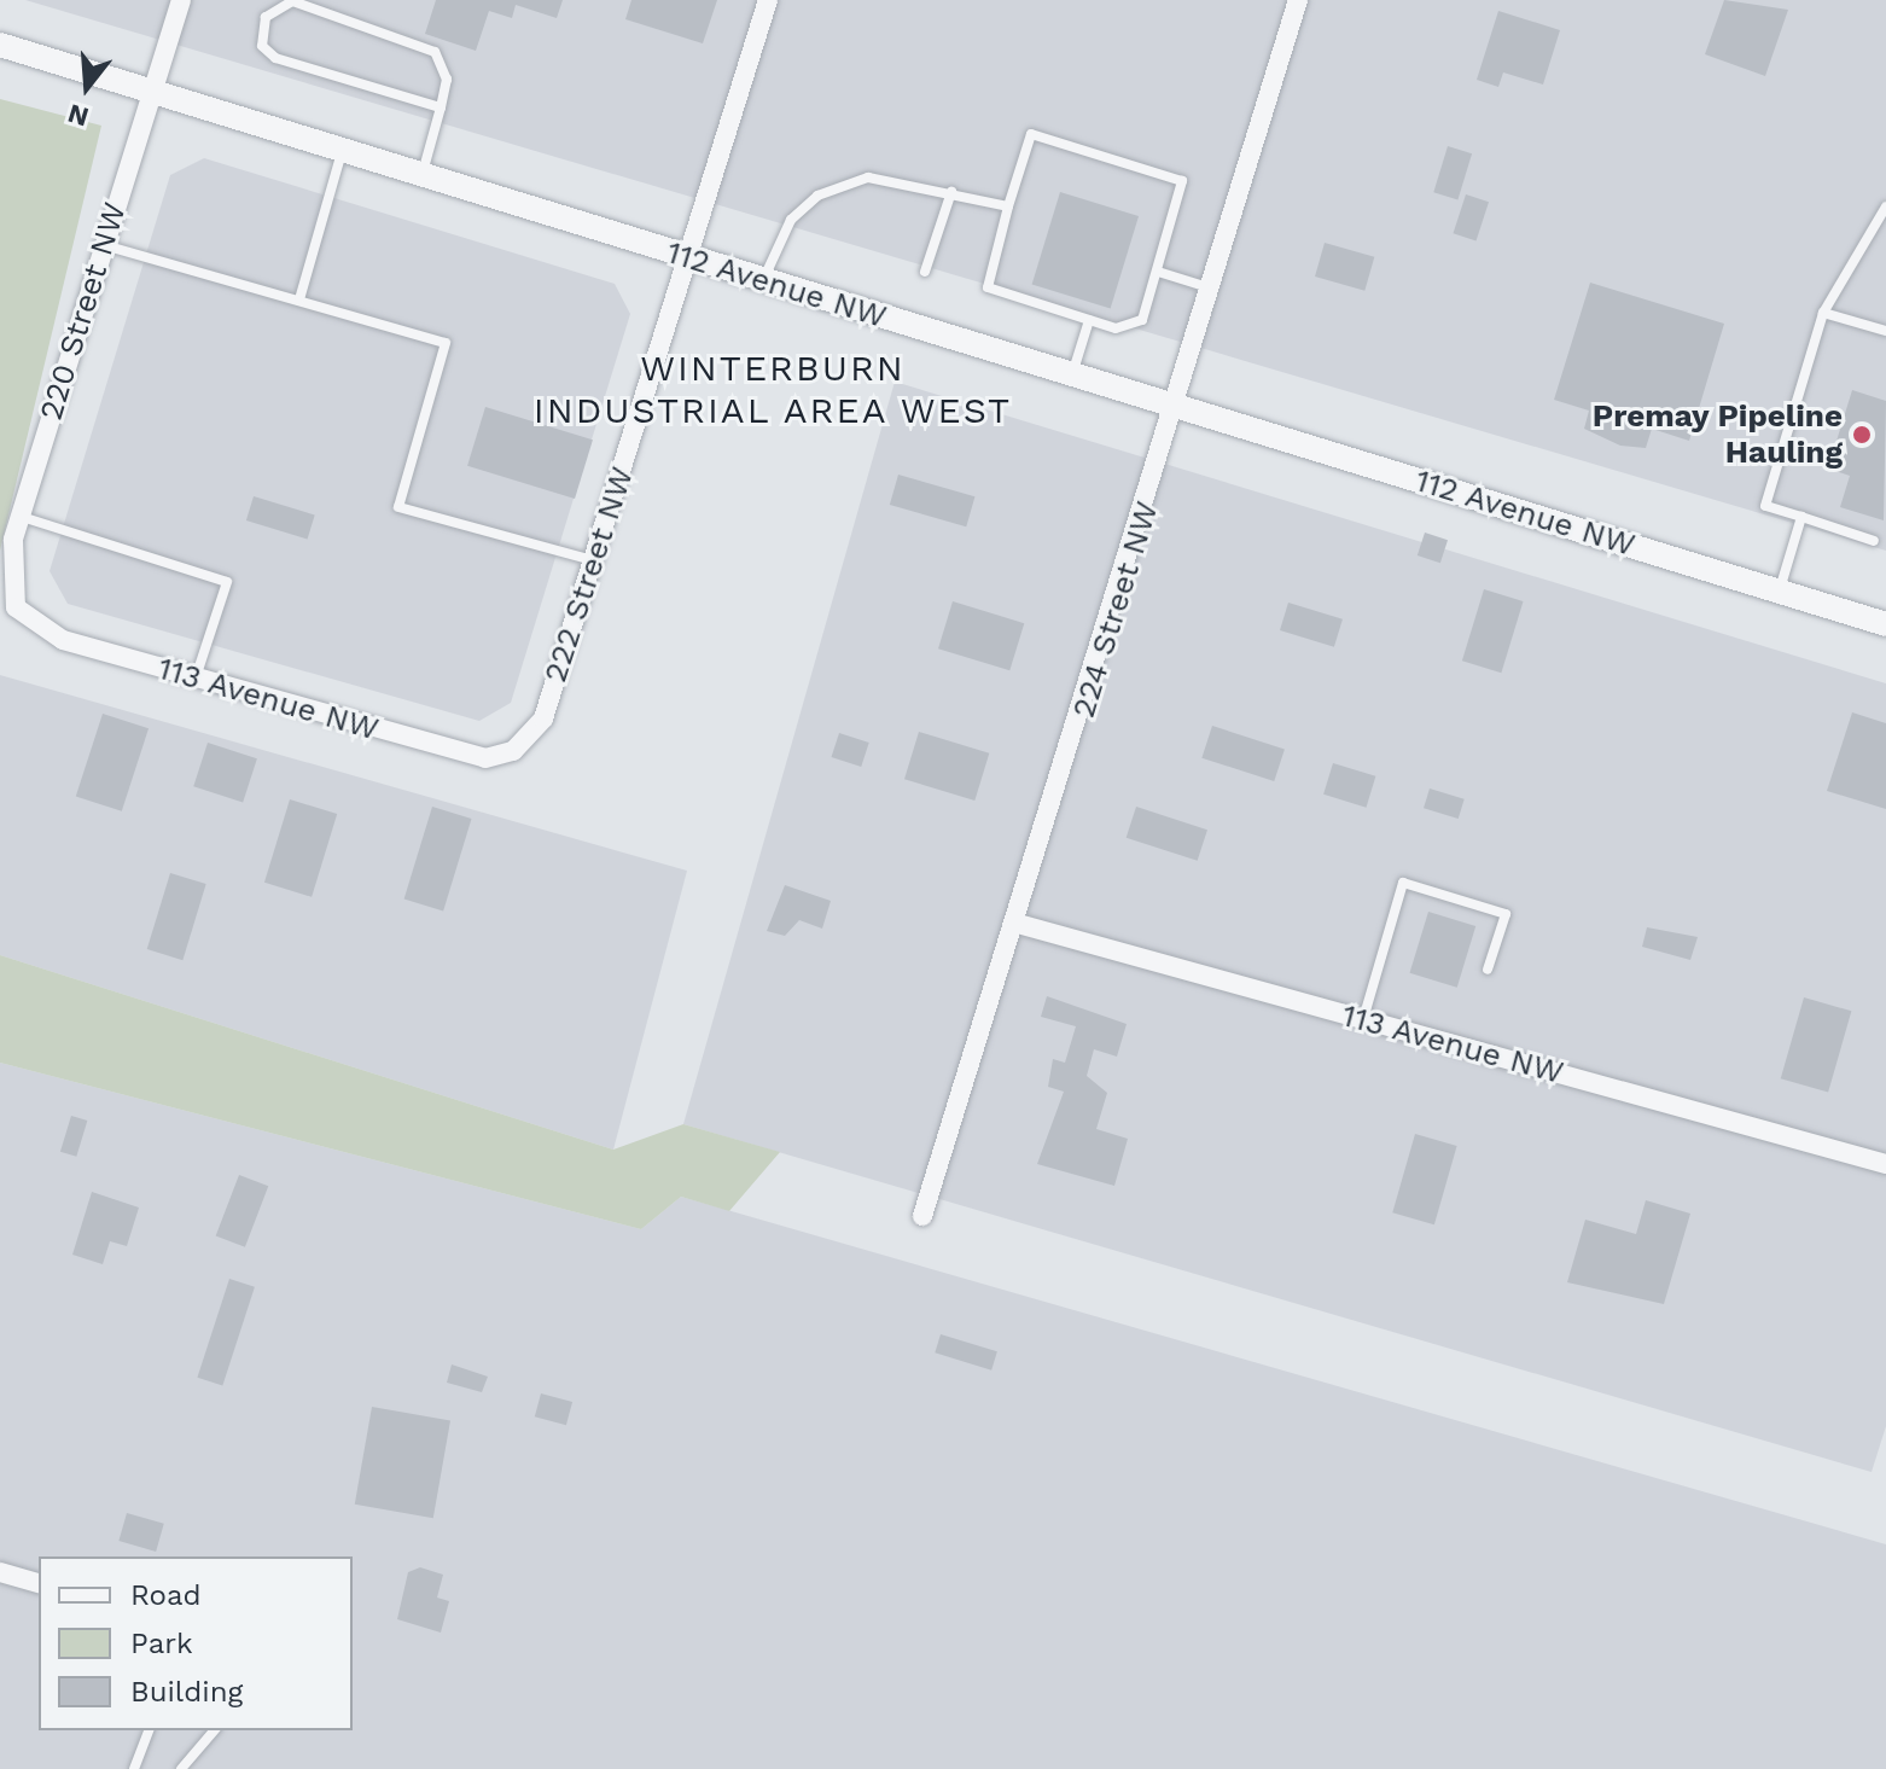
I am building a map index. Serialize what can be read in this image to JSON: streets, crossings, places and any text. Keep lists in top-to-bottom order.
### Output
{
  "streets": {
    "street": [
      "112 Avenue NW",
      "220 Street NW",
      "222 Street NW",
      "224 Street NW",
      "113 Avenue NW"
    ]
  },
  "crossings": [
    ["112 Avenue NW", "220 Street NW"],
    ["112 Avenue NW", "222 Street NW"],
    ["112 Avenue NW", "224 Street NW"],
    ["220 Street NW", "113 Avenue NW"],
    ["222 Street NW", "113 Avenue NW"],
    ["224 Street NW", "113 Avenue NW"]
  ],
  "districts": ["WINTERBURN INDUSTRIAL AREA WEST"],
  "places": ["Premay Pipeline Hauling"],
  "legend": ["Road", "Park", "Building"],
  "north": "bottom"
}
